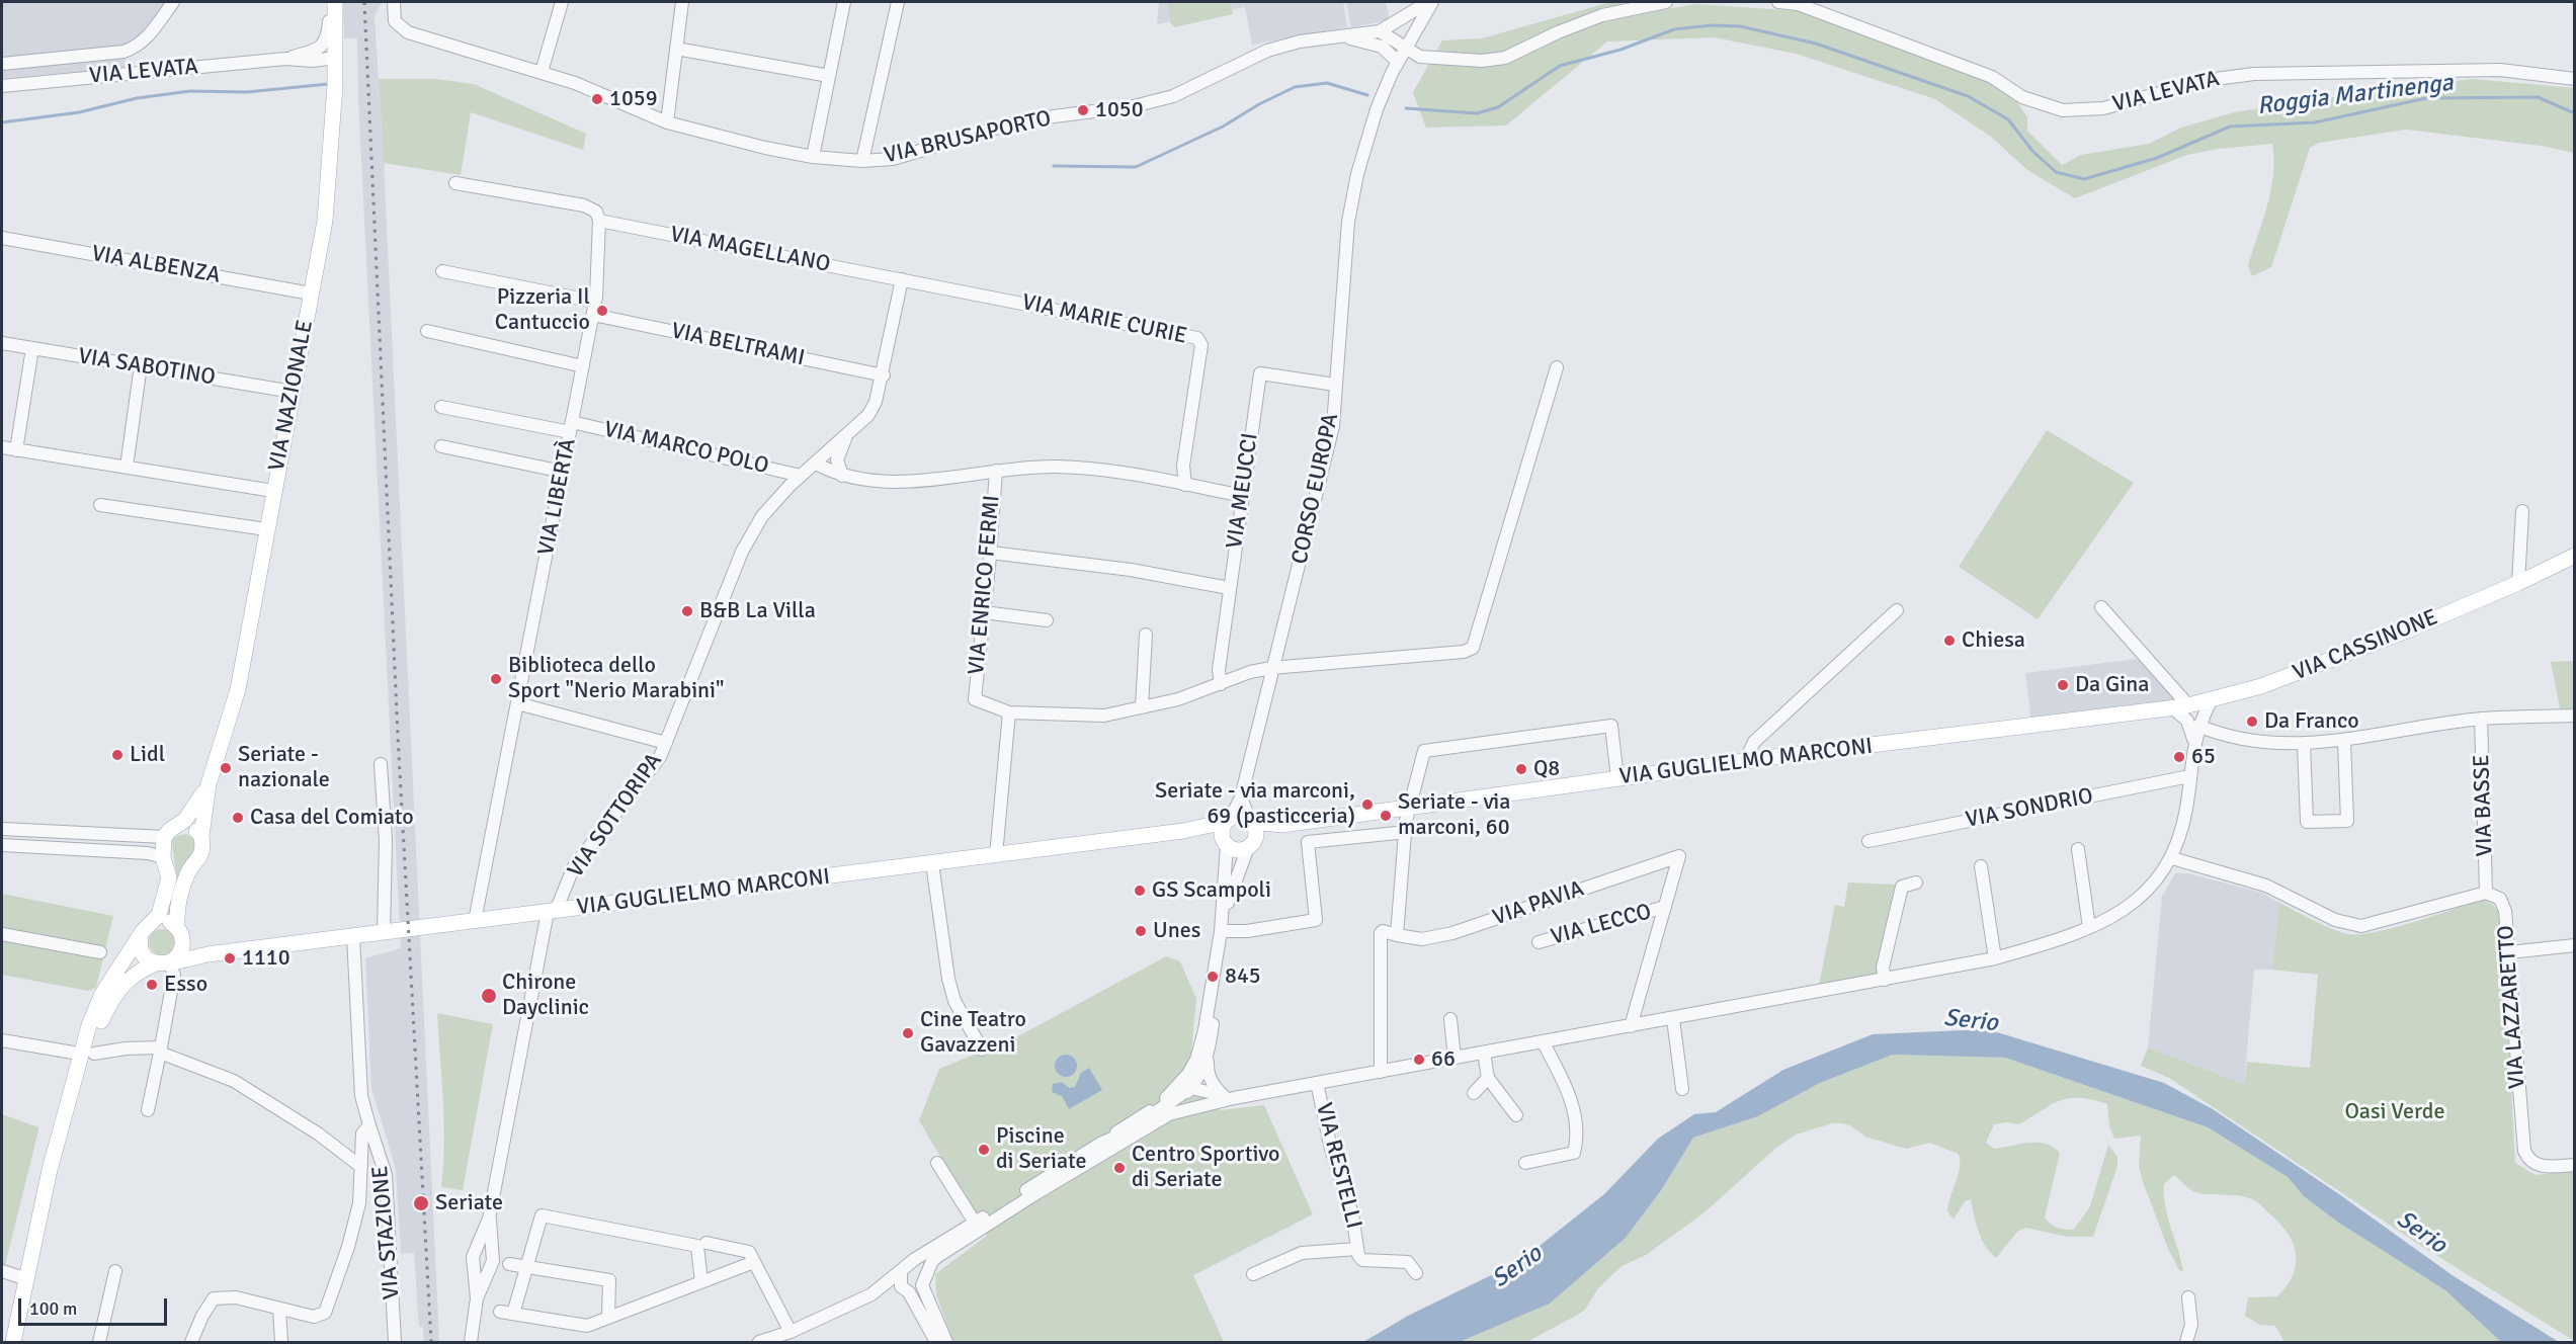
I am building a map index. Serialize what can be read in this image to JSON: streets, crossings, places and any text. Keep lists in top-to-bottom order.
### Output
{
  "streets": {
    "main road": [
      "VIA NAZIONALE",
      "CORSO EUROPA",
      "VIA CASSINONE",
      "VIA GUGLIELMO MARCONI"
    ],
    "street": [
      "VIA LEVATA",
      "VIA BRUSAPORTO",
      "VIA MAGELLANO",
      "VIA ALBENZA",
      "VIA MARIE CURIE",
      "VIA BELTRAMI",
      "VIA SABOTINO",
      "VIA MARCO POLO",
      "VIA MEUCCI",
      "VIA LIBERTÀ",
      "VIA ENRICO FERMI",
      "VIA BASSE",
      "VIA SONDRIO",
      "VIA SOTTORIPA",
      "VIA PAVIA",
      "VIA LECCO",
      "VIA LAZZARETTO",
      "VIA RESTELLI",
      "VIA STAZIONE"
    ]
  },
  "crossings": [
    ["VIA LEVATA", "VIA NAZIONALE"],
    ["VIA BRUSAPORTO", "CORSO EUROPA"],
    ["VIA MAGELLANO", "VIA MARIE CURIE"],
    ["VIA MAGELLANO", "VIA LIBERTÀ"],
    ["VIA MAGELLANO", "VIA SOTTORIPA"],
    ["VIA ALBENZA", "VIA NAZIONALE"],
    ["VIA MARIE CURIE", "VIA SOTTORIPA"],
    ["VIA BELTRAMI", "VIA LIBERTÀ"],
    ["VIA BELTRAMI", "VIA SOTTORIPA"],
    ["VIA SABOTINO", "VIA NAZIONALE"],
    ["VIA NAZIONALE", "VIA GUGLIELMO MARCONI"],
    ["VIA MARCO POLO", "VIA LIBERTÀ"],
    ["VIA MARCO POLO", "VIA SOTTORIPA"],
    ["CORSO EUROPA", "VIA MEUCCI"],
    ["CORSO EUROPA", "VIA GUGLIELMO MARCONI"],
    ["VIA LIBERTÀ", "VIA GUGLIELMO MARCONI"],
    ["VIA CASSINONE", "VIA GUGLIELMO MARCONI"],
    ["VIA GUGLIELMO MARCONI", "VIA SOTTORIPA"],
    ["VIA GUGLIELMO MARCONI", "VIA STAZIONE"],
    ["VIA BASSE", "VIA LAZZARETTO"],
    ["VIA PAVIA", "VIA LECCO"]
  ],
  "water": ["Roggia Martinenga", "Serio"],
  "parks": ["Oasi Verde"],
  "places": [
    "1059",
    "1050",
    "Pizzeria Il Cantuccio",
    "B&B La Villa",
    "Chiesa",
    "Biblioteca dello Sport \"Nerio Marabini\"",
    "Da Gina",
    "Da Franco",
    "Lidl",
    "65",
    "Seriate - nazionale",
    "Q8",
    "Seriate - via marconi, 69 (pasticceria)",
    "Seriate - via marconi, 60",
    "Casa del Comiato",
    "GS Scampoli",
    "Unes",
    "1110",
    "845",
    "Esso",
    "Chirone Dayclinic",
    "Cine Teatro Gavazzeni",
    "66",
    "Piscine di Seriate",
    "Centro Sportivo di Seriate",
    "Seriate"
  ],
  "scale_bar": "100 m"
}
